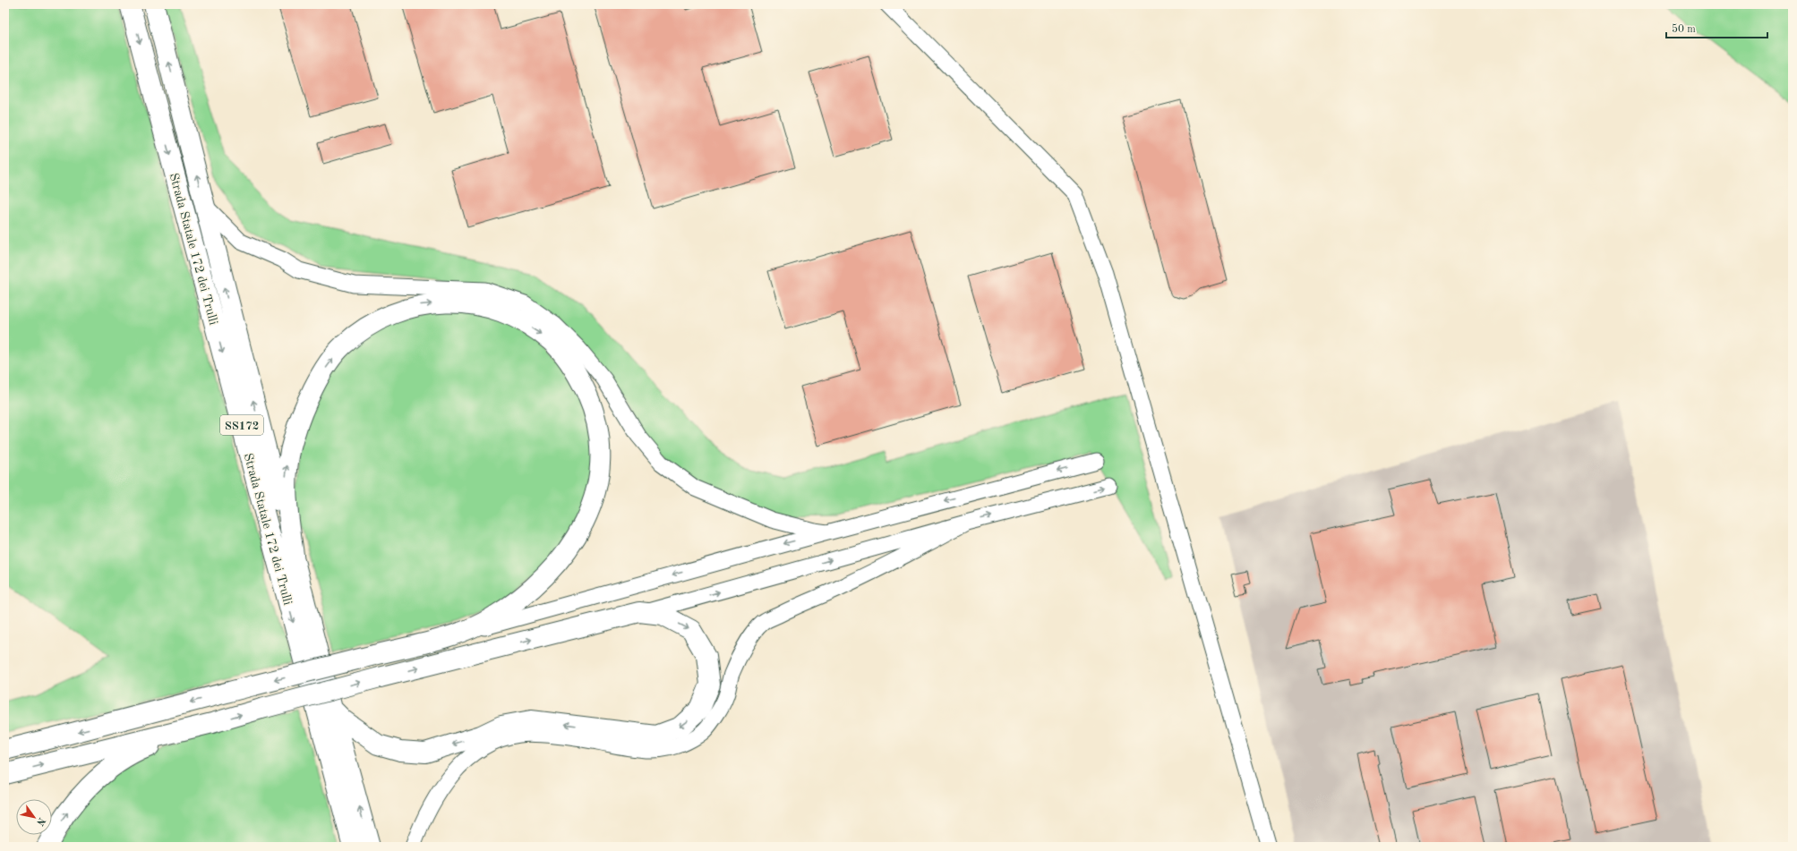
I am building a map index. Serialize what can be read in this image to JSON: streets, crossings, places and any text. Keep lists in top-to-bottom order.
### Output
{
  "streets": {
    "highway": ["Strada Statale 172 dei Trulli", "SS172"]
  },
  "scale_bar": "50 m",
  "north": "bottom right"
}
